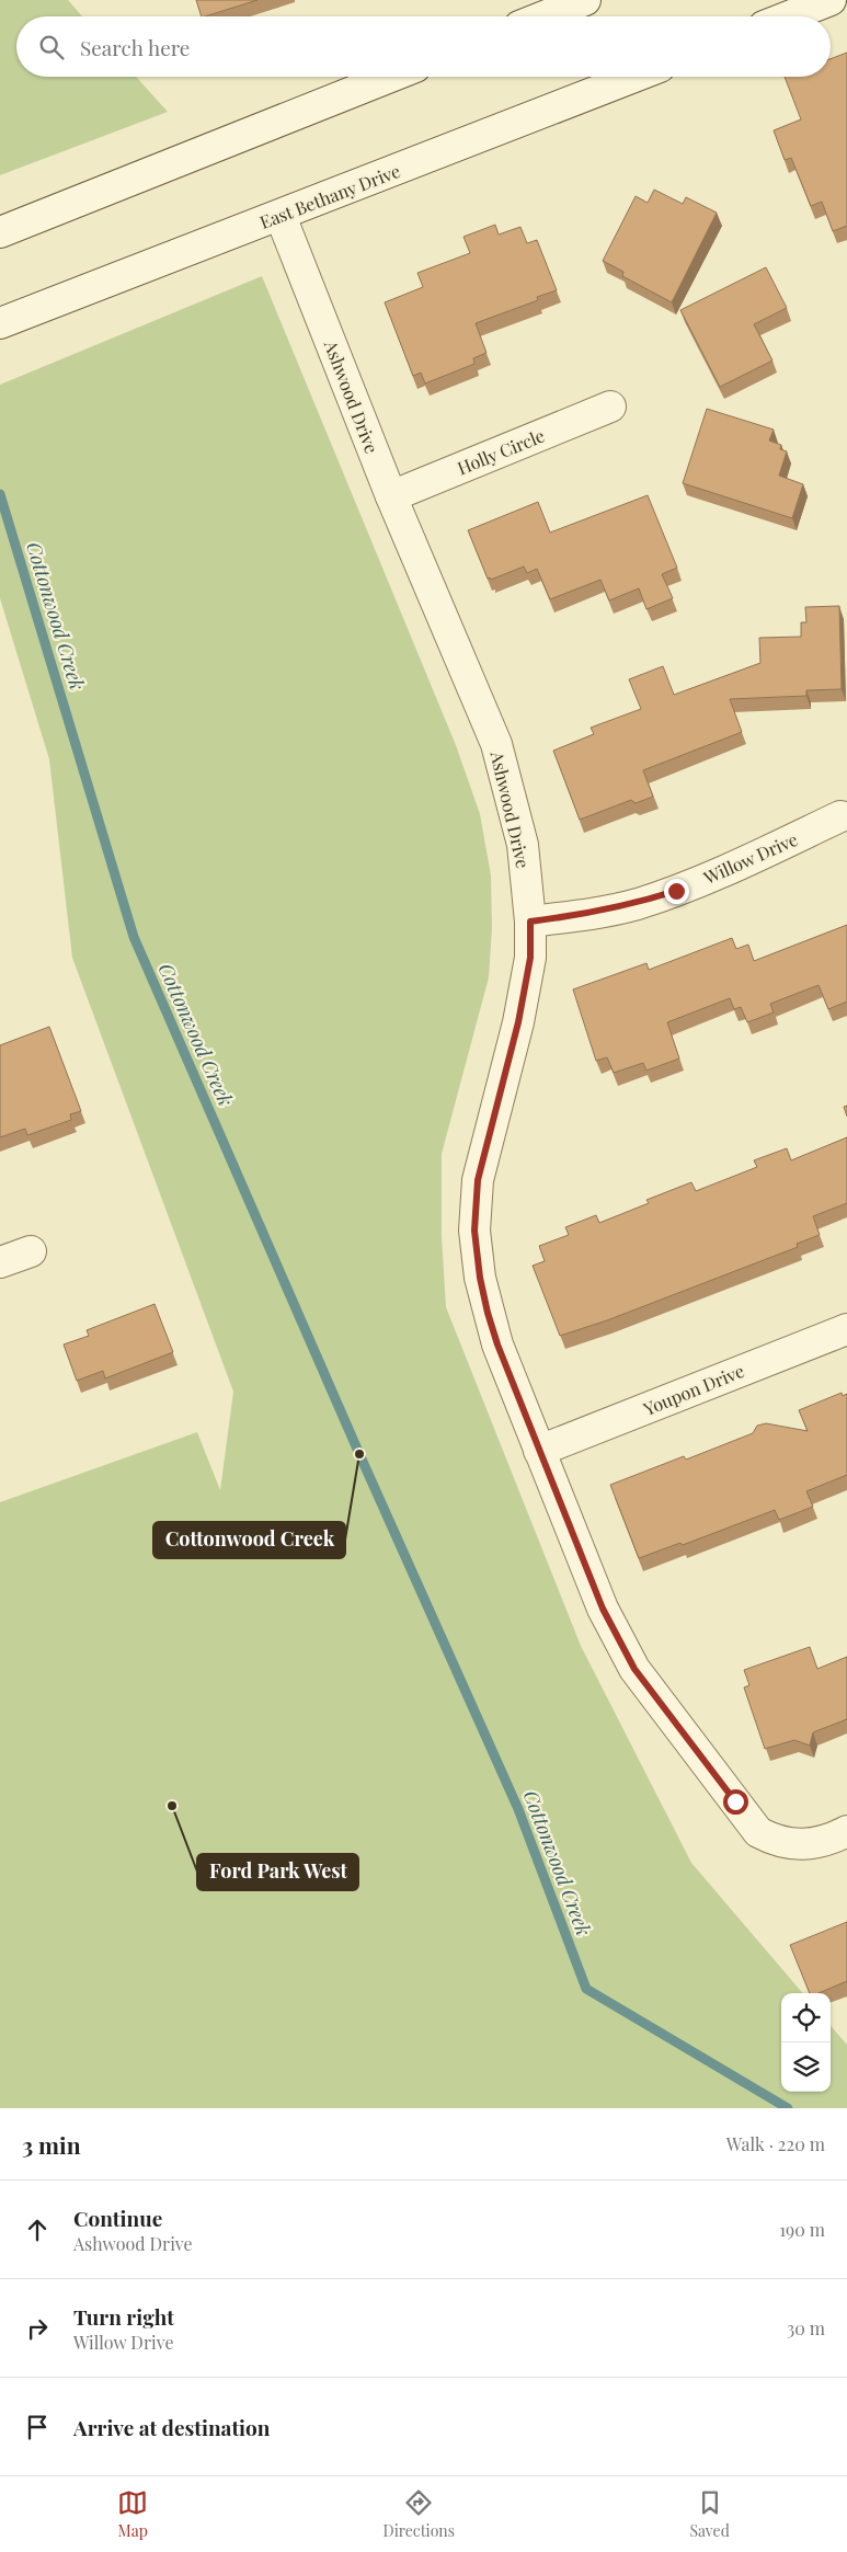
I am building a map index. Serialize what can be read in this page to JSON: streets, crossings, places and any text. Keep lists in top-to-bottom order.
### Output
{
  "streets": {
    "street": [
      "East Bethany Drive",
      "Ashwood Drive",
      "Holly Circle",
      "Willow Drive",
      "Youpon Drive"
    ]
  },
  "crossings": [
    ["East Bethany Drive", "Ashwood Drive"],
    ["Ashwood Drive", "Holly Circle"],
    ["Ashwood Drive", "Willow Drive"],
    ["Ashwood Drive", "Youpon Drive"]
  ],
  "water": ["Cottonwood Creek"],
  "places": ["Cottonwood Creek", "Ford Park West"],
  "page": {
    "search": "Search here",
    "heading": ["3 min", "Walk · 220 m"],
    "list": [
      ["Continue", "Ashwood Drive", "190 m"],
      ["Turn right", "Willow Drive", "30 m"],
      "Arrive at destination"
    ],
    "nav": ["Map", "Directions", "Saved"]
  }
}
